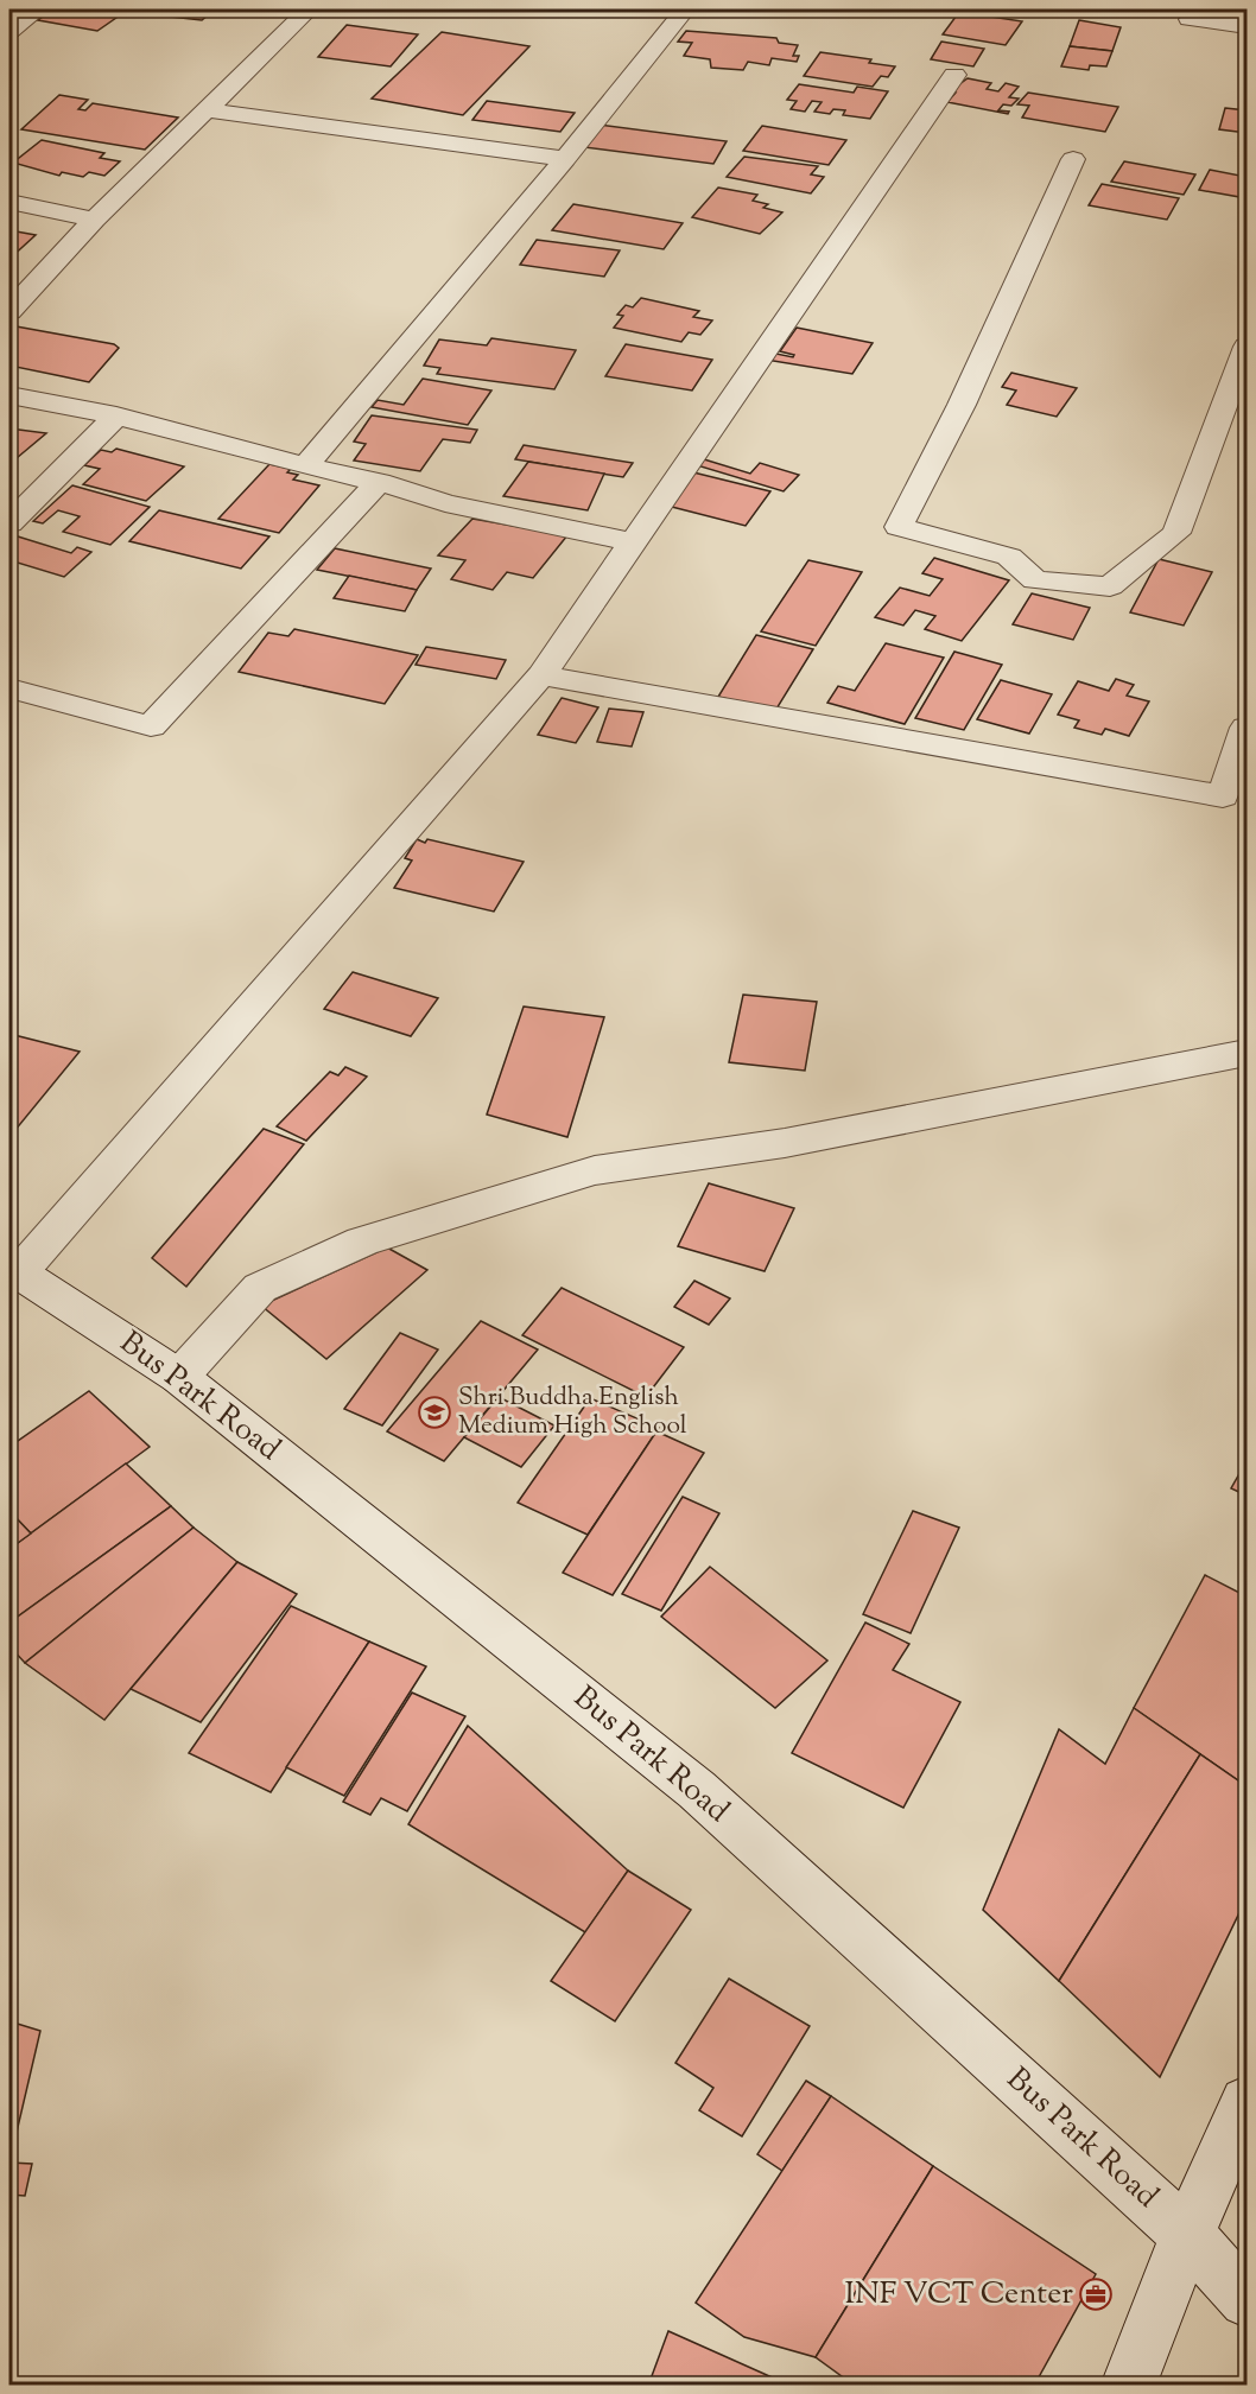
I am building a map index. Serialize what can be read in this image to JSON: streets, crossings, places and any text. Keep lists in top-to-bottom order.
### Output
{
  "streets": {
    "street": ["Bus Park Road"]
  },
  "places": {
    "school or university": ["Shri Buddha English Medium High School"],
    "office": ["INF VCT Center"]
  }
}
